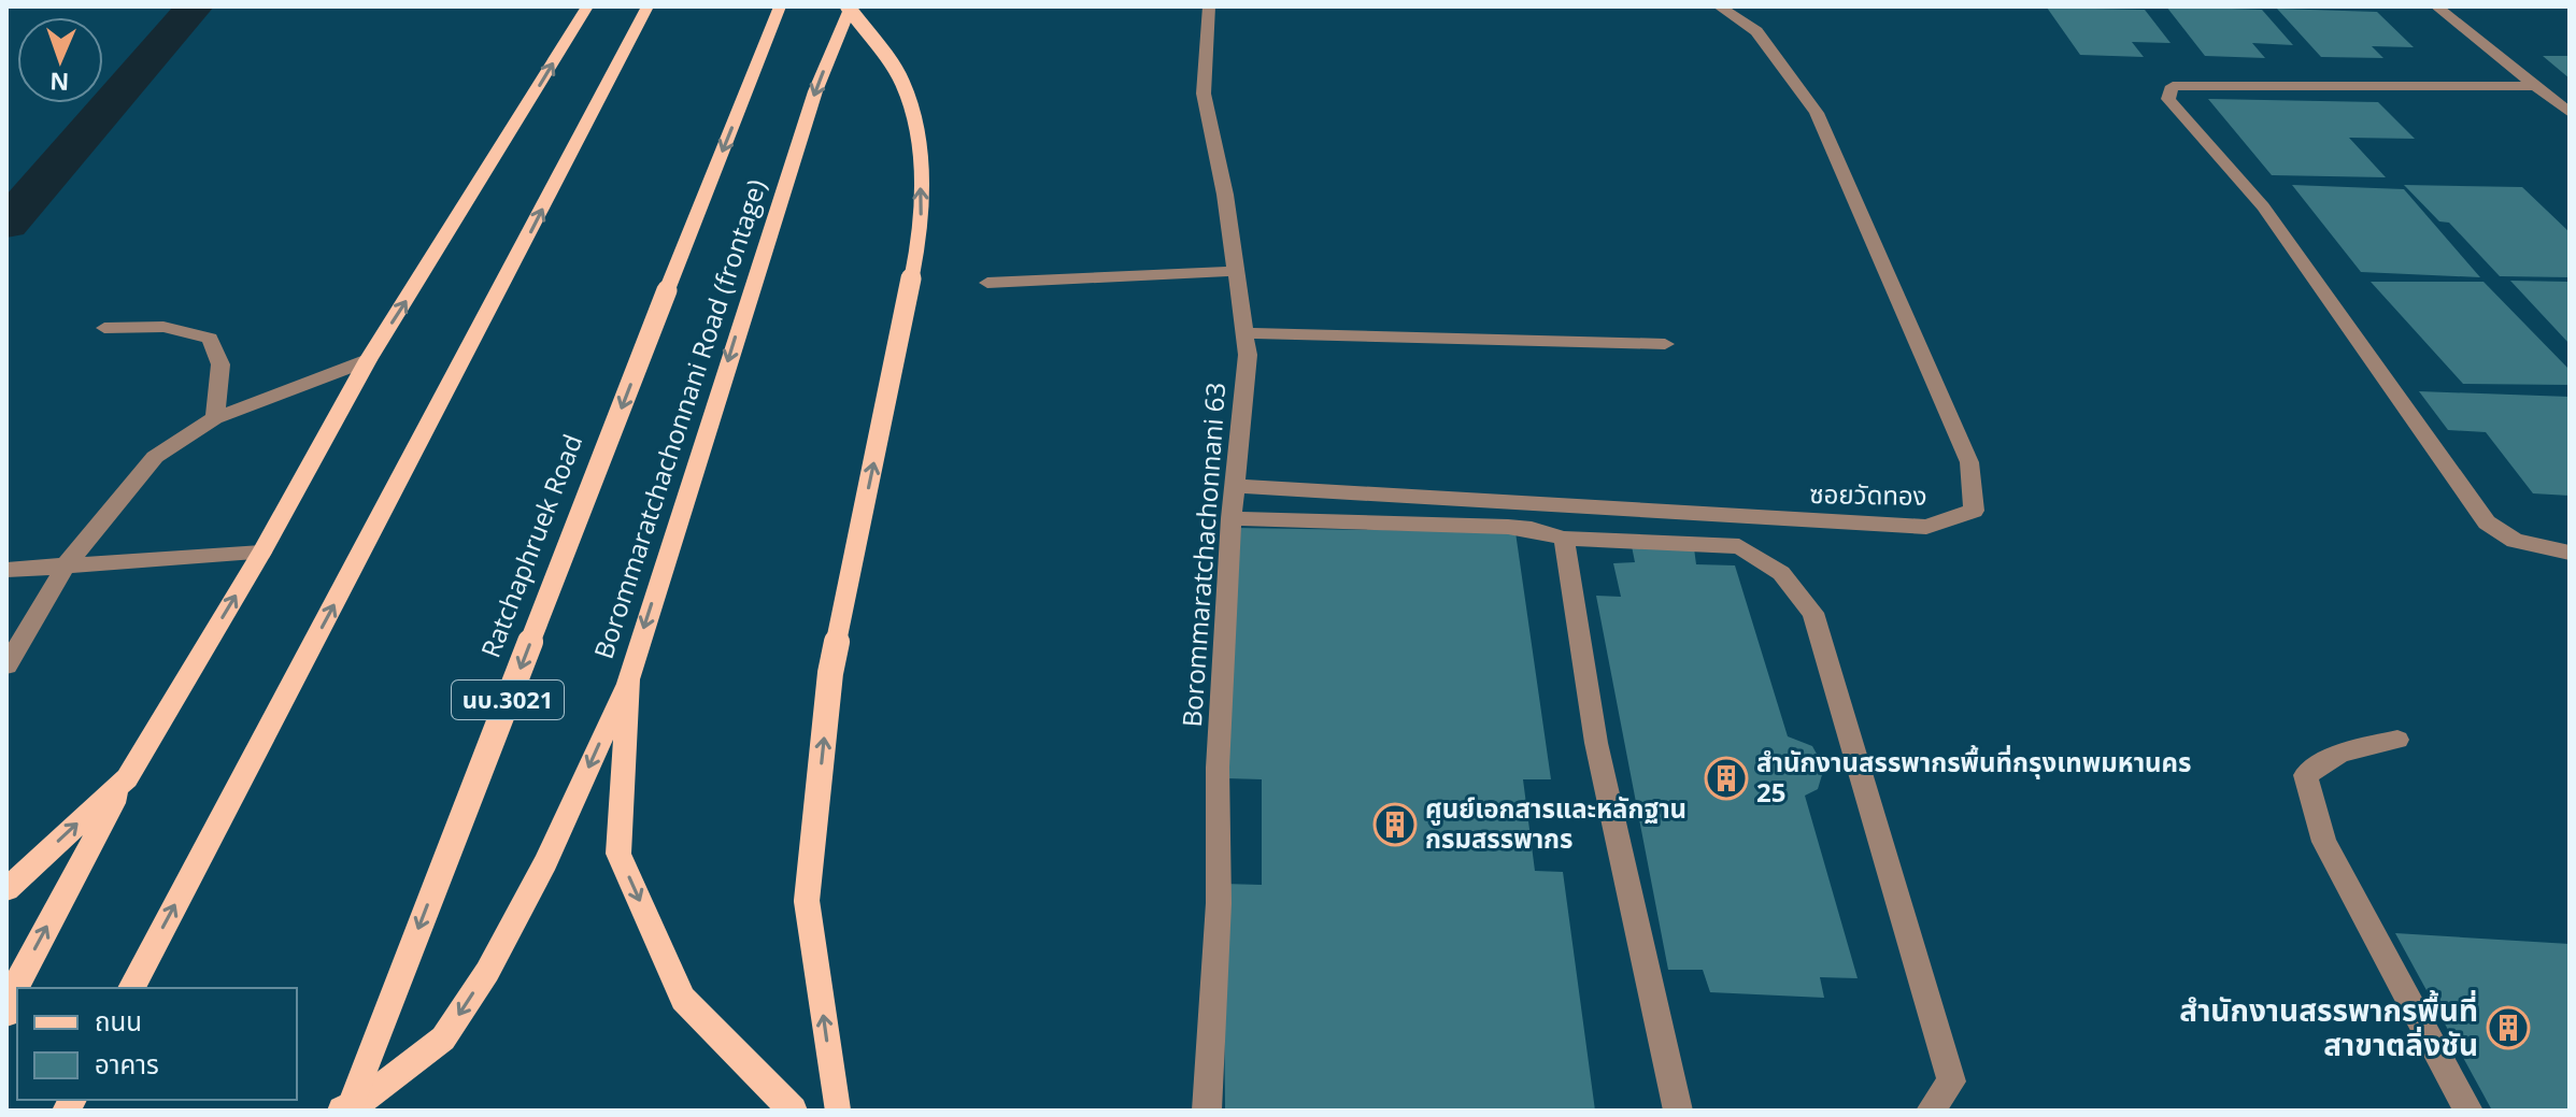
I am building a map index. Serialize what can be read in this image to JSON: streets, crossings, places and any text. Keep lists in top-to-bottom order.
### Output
{
  "streets": {
    "main road": ["Borommaratchachonnani Road (frontage)", "Ratchaphruek Road", "นบ.3021"],
    "street": ["ซอยวัดทอง", "Borommaratchachonnani 63"]
  },
  "crossings": [
    ["ซอยวัดทอง", "Borommaratchachonnani 63"]
  ],
  "places": {
    "building": ["สำนักงานสรรพากรพื้นที่กรุงเทพมหานคร 25", "ศูนย์เอกสารและหลักฐาน กรมสรรพากร", "สำนักงานสรรพากรพื้นที่ สาขาตลิ่งชัน"]
  },
  "legend": ["ถนน", "อาคาร"],
  "north": "bottom"
}
